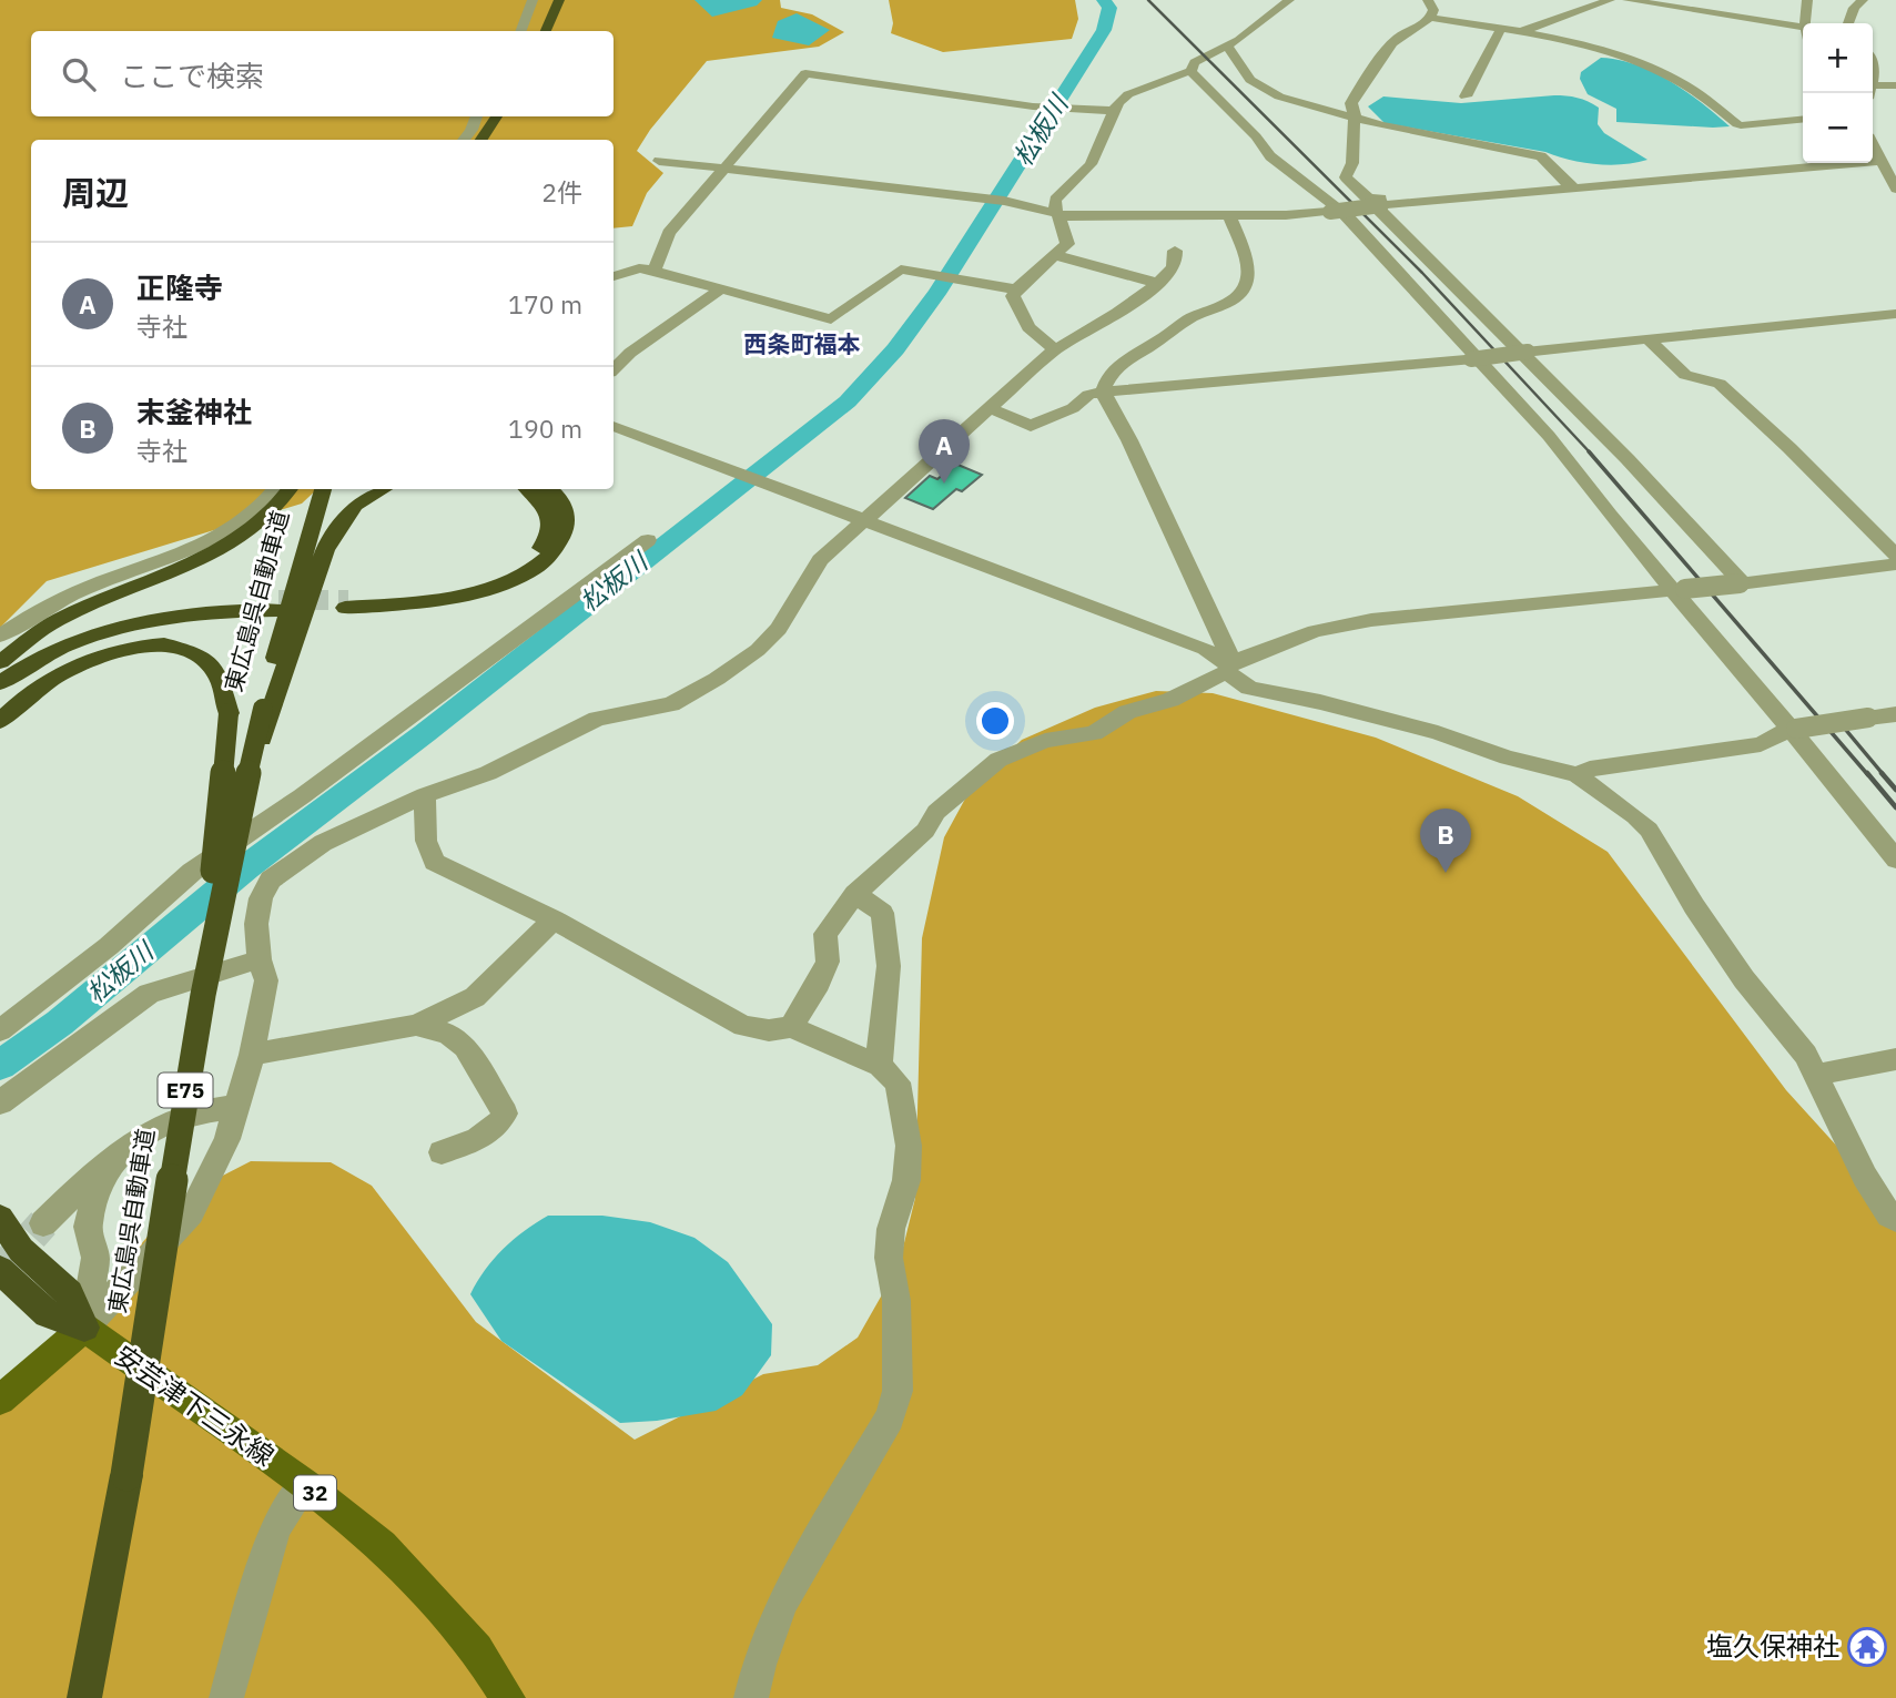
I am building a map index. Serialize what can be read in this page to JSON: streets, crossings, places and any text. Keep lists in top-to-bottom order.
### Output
{
  "streets": {
    "highway": ["東広島呉自動車道", "E75"],
    "main road": ["安芸津下三永線", "32"]
  },
  "districts": ["西条町福本"],
  "water": ["松板川"],
  "places": {
    "temple": ["塩久保神社"]
  },
  "page": {
    "map_buttons": ["+", "−"],
    "search": "ここで検索",
    "heading": ["周辺", "2件"],
    "list": [
      {
        "mark": "A",
        "name": "正隆寺",
        "note": "寺社",
        "value": "170 m"
      },
      {
        "mark": "B",
        "name": "末釜神社",
        "note": "寺社",
        "value": "190 m"
      }
    ],
    "pins": ["A", "B"]
  }
}
